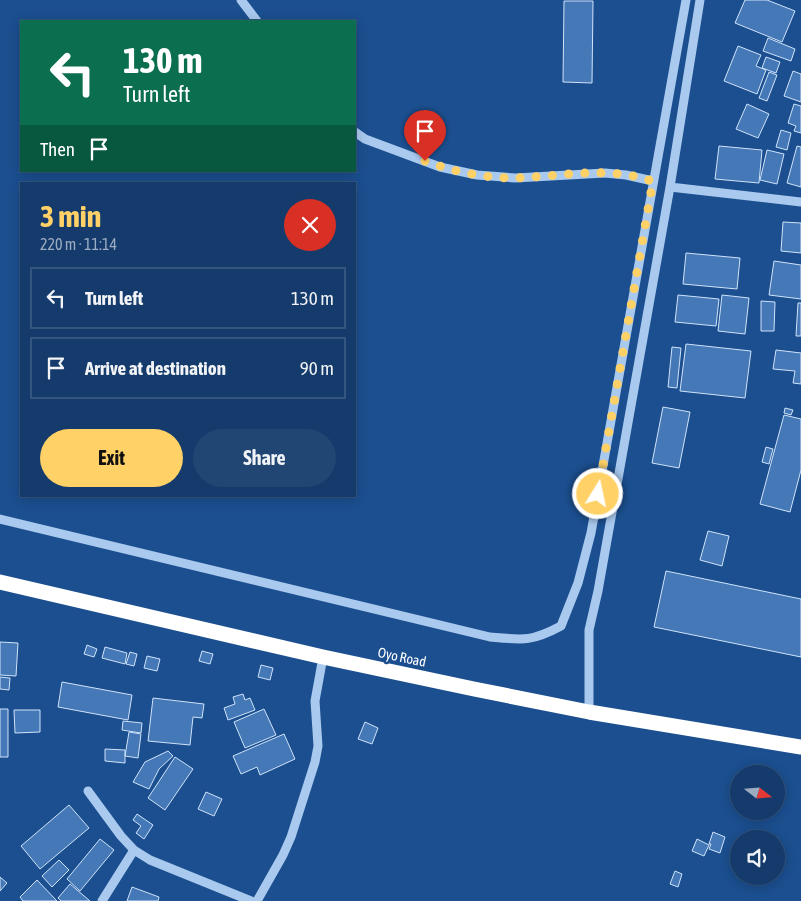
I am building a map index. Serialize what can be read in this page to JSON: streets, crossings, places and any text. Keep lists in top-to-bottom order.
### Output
{
  "streets": {
    "highway": ["Oyo Road"]
  },
  "north": "right",
  "page": {
    "turn": ["130 m", "Turn left"],
    "then": "Then",
    "heading": ["3 min", "220 m · 11:14"],
    "list": [
      {
        "name": "Turn left",
        "value": "130 m"
      },
      {
        "name": "Arrive at destination",
        "value": "90 m"
      }
    ],
    "buttons": ["Exit", "Share"]
  }
}
